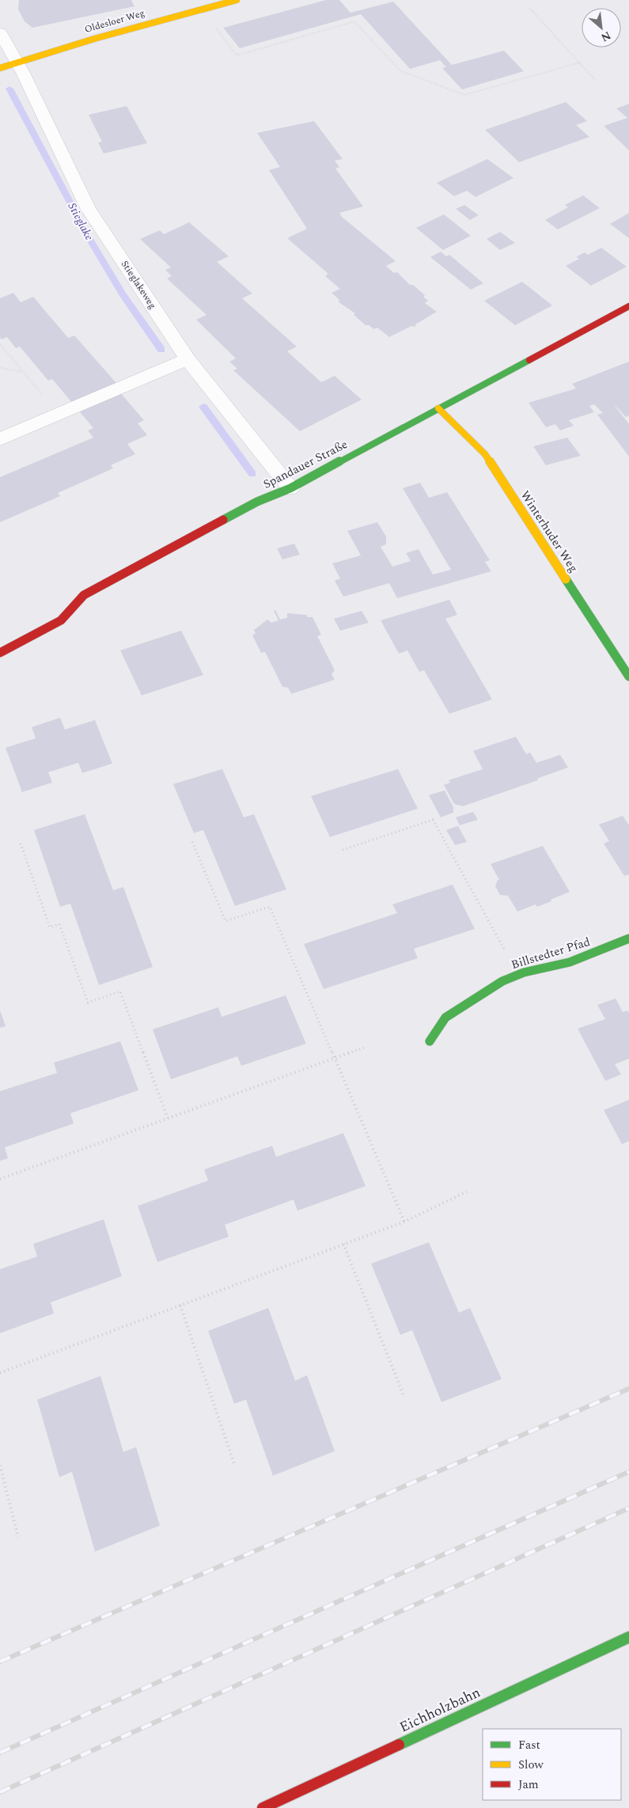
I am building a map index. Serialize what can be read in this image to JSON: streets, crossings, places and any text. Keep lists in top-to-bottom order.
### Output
{
  "streets": {
    "street": [
      "Oldesloer Weg",
      "Spandauer Straße",
      "Winterhuder Weg",
      "Billstedter Pfad",
      "Eichholzbahn"
    ],
    "lane": ["Stieglakeweg"]
  },
  "crossings": [
    ["Oldesloer Weg", "Stieglakeweg"],
    ["Stieglakeweg", "Spandauer Straße"],
    ["Spandauer Straße", "Winterhuder Weg"]
  ],
  "water": ["Stieglake"],
  "legend": ["Fast", "Slow", "Jam"],
  "north": "bottom right"
}
